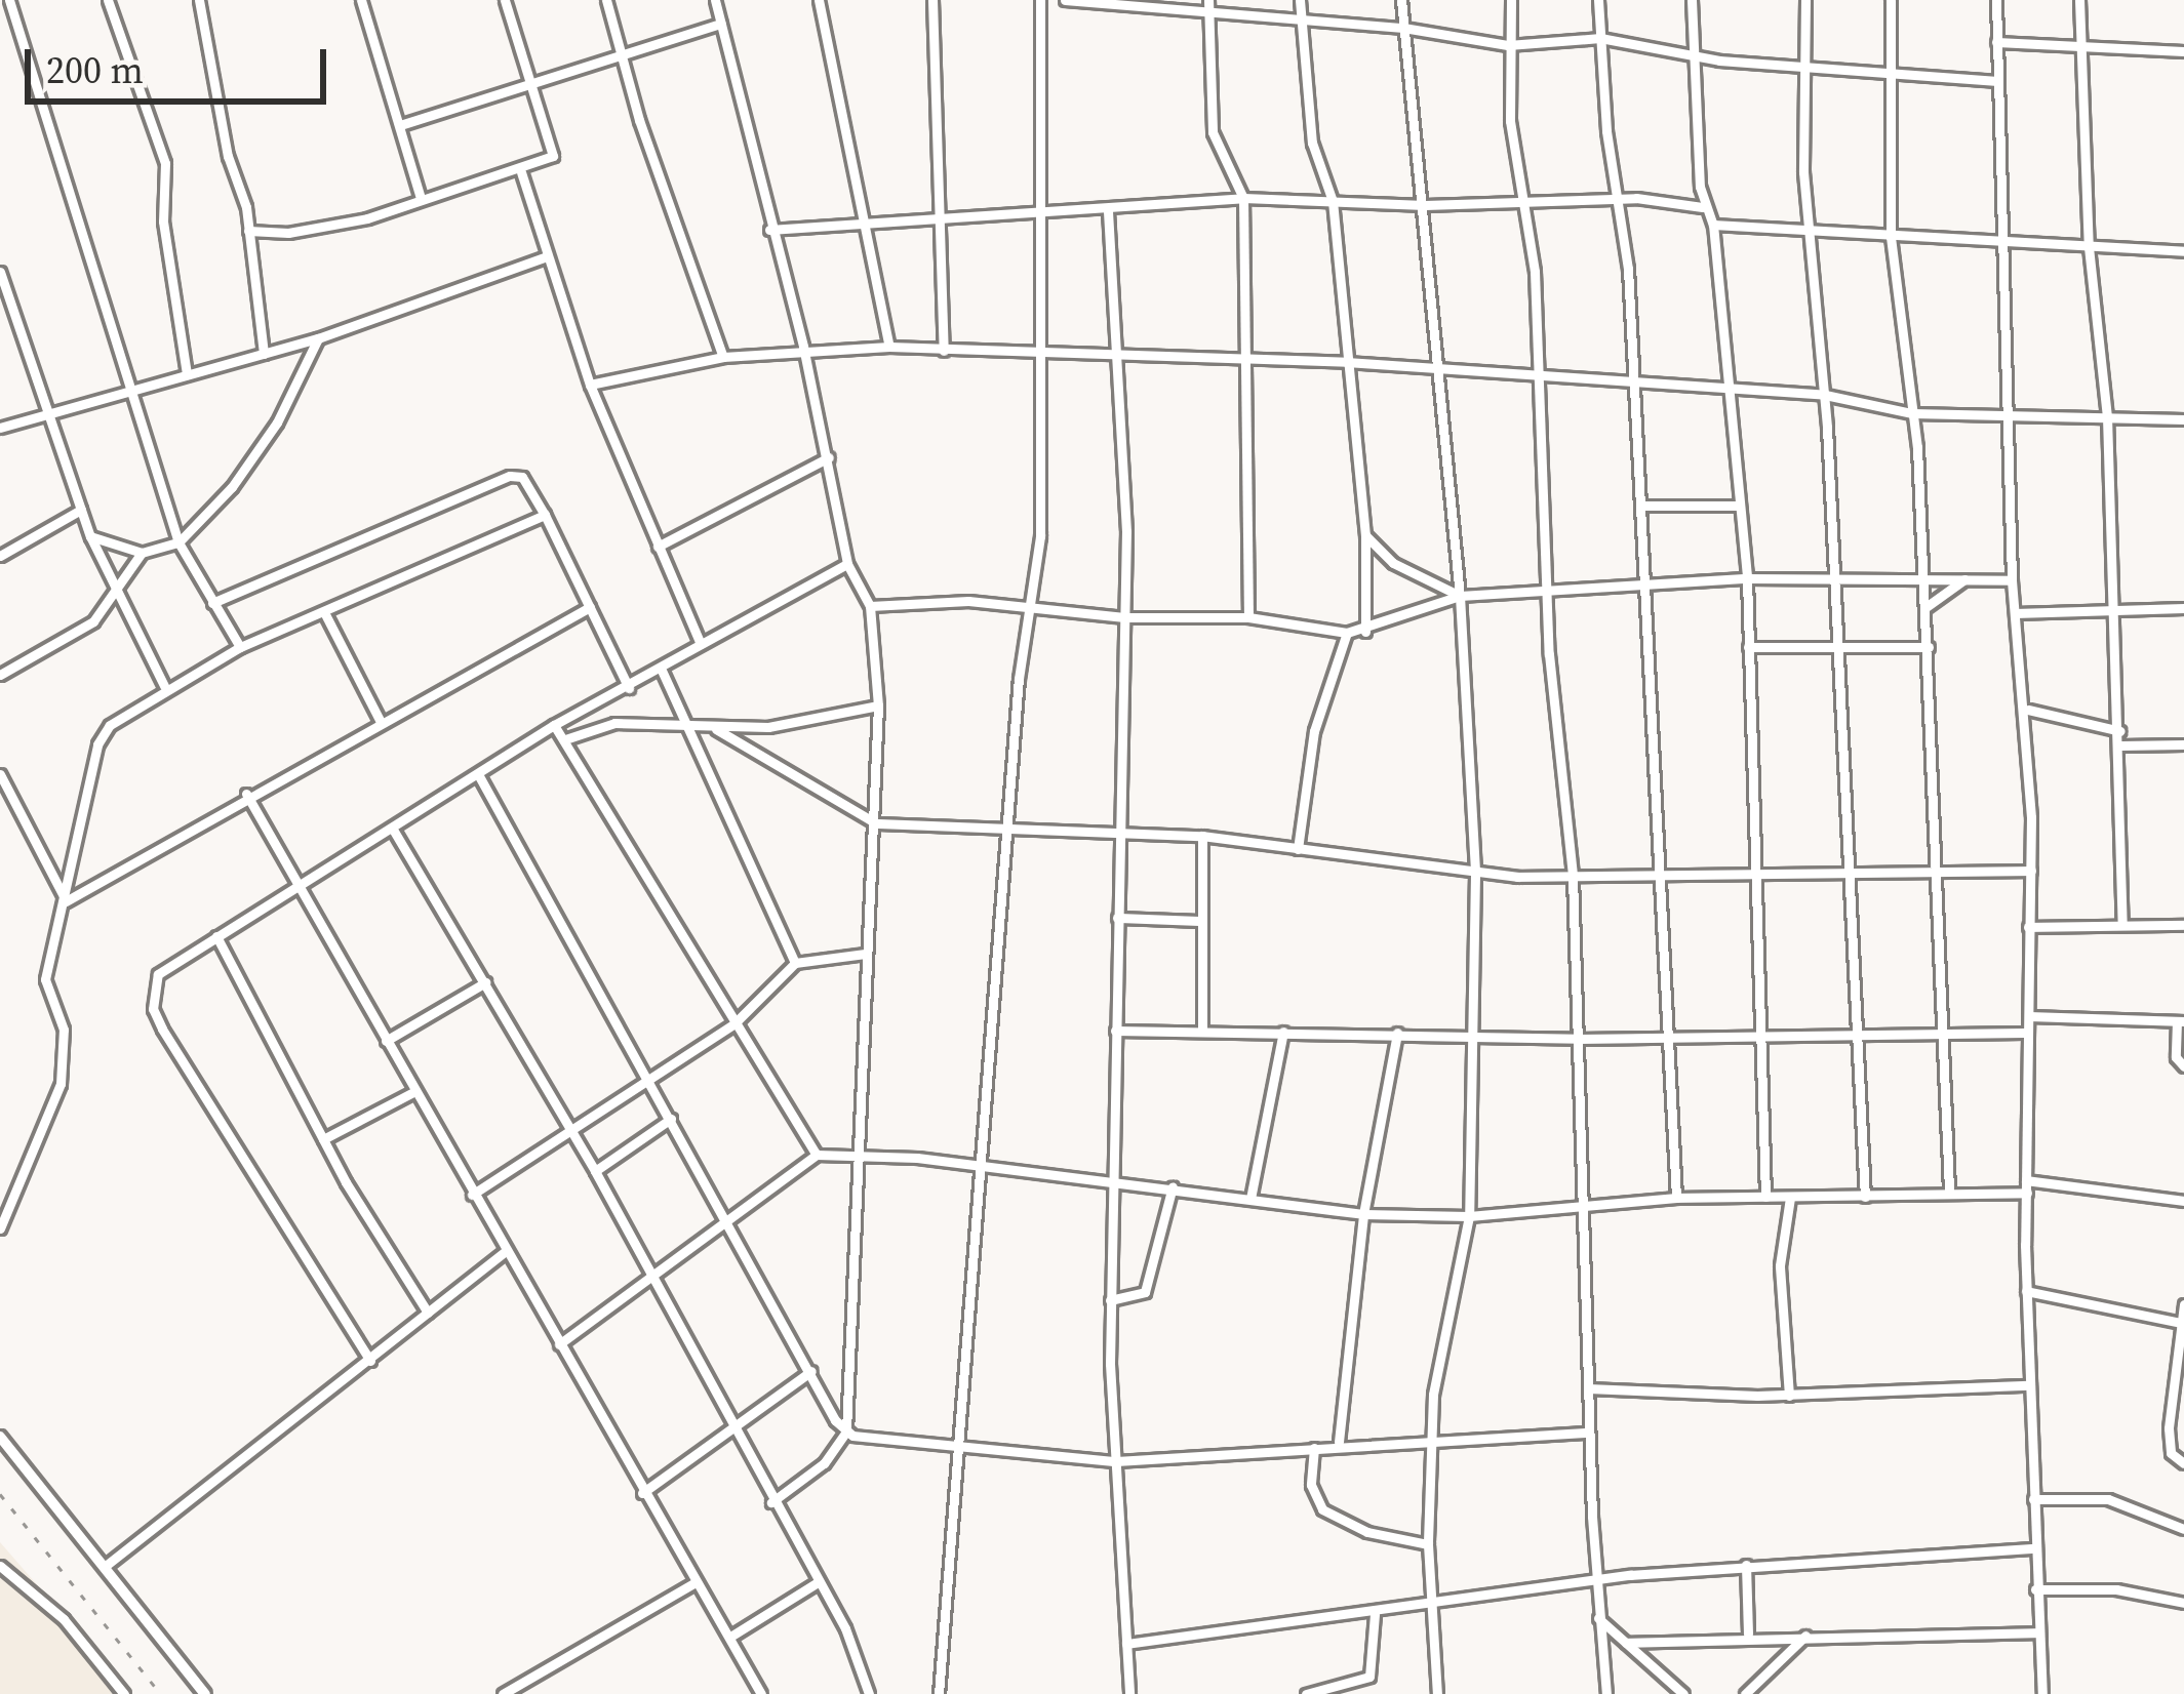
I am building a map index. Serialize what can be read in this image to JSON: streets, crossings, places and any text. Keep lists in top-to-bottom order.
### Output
{
  "scale_bar": "200 m"
}
